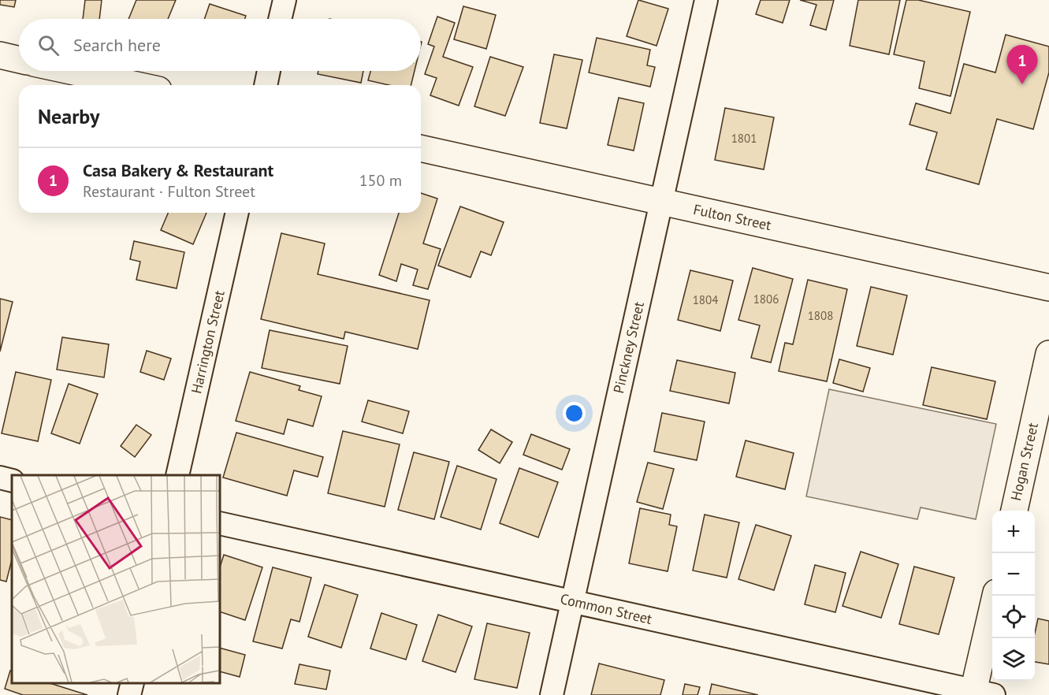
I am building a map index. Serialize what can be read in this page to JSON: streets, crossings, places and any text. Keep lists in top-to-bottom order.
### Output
{
  "streets": {
    "street": [
      "Fulton Street",
      "Harrington Street",
      "Pinckney Street",
      "Hogan Street",
      "Common Street"
    ]
  },
  "crossings": [
    ["Fulton Street", "Pinckney Street"],
    ["Pinckney Street", "Common Street"]
  ],
  "house_numbers": [
    "1801",
    "1806",
    "1804",
    "1808"
  ],
  "page": {
    "search": "Search here",
    "pins": "1",
    "heading": "Nearby",
    "list": [
      {
        "mark": "1",
        "name": "Casa Bakery & Restaurant",
        "note": "Restaurant · Fulton Street",
        "value": "150 m"
      }
    ],
    "map_buttons": ["+", "−"]
  }
}
